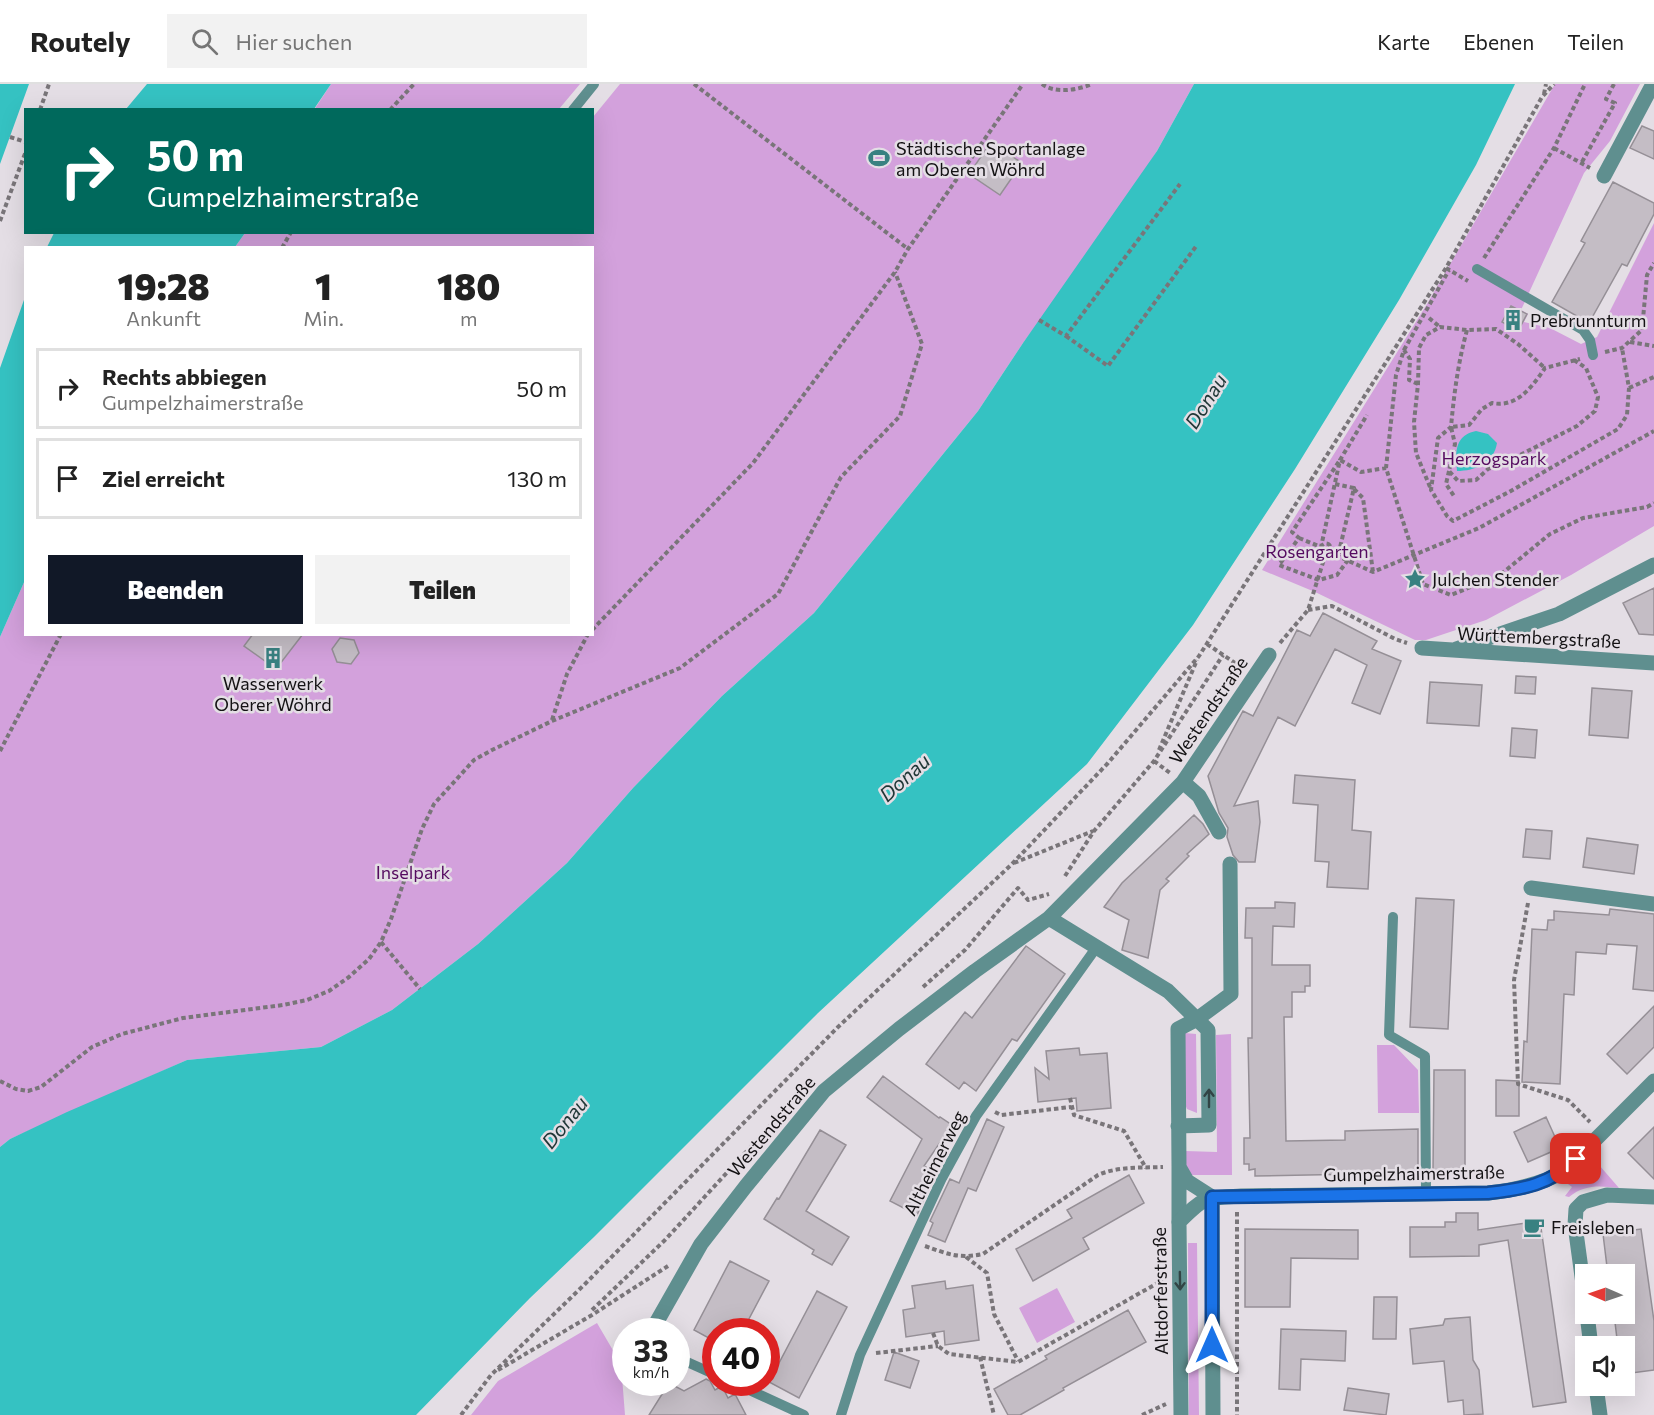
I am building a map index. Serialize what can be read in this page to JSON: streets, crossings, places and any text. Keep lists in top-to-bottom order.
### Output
{
  "streets": {
    "street": [
      "Württembergstraße",
      "Westendstraße",
      "Gumpelzhaimerstraße",
      "Altdorferstraße"
    ],
    "lane": ["Altheimerweg"]
  },
  "water": ["Donau"],
  "parks": ["Herzogspark", "Rosengarten", "Inselpark"],
  "places": {
    "sports": ["Städtische Sportanlage am Oberen Wöhrd"],
    "building": ["Prebrunnturm", "Wasserwerk Oberer Wöhrd"],
    "place": ["Julchen Stender"],
    "cafe": ["Freisleben"]
  },
  "north": "left",
  "page": {
    "header": "Routely",
    "search": "Hier suchen",
    "nav": ["Karte", "Ebenen", "Teilen"],
    "turn": ["50 m", "Gumpelzhaimerstraße"],
    "eta": [
      "19:28",
      "Ankunft",
      "1",
      "Min.",
      "180",
      "m"
    ],
    "list": [
      {
        "name": "Rechts abbiegen",
        "note": "Gumpelzhaimerstraße",
        "value": "50 m"
      },
      {
        "name": "Ziel erreicht",
        "value": "130 m"
      }
    ],
    "buttons": ["Beenden", "Teilen"],
    "speed": "33 km/h",
    "limit": "40"
  }
}
